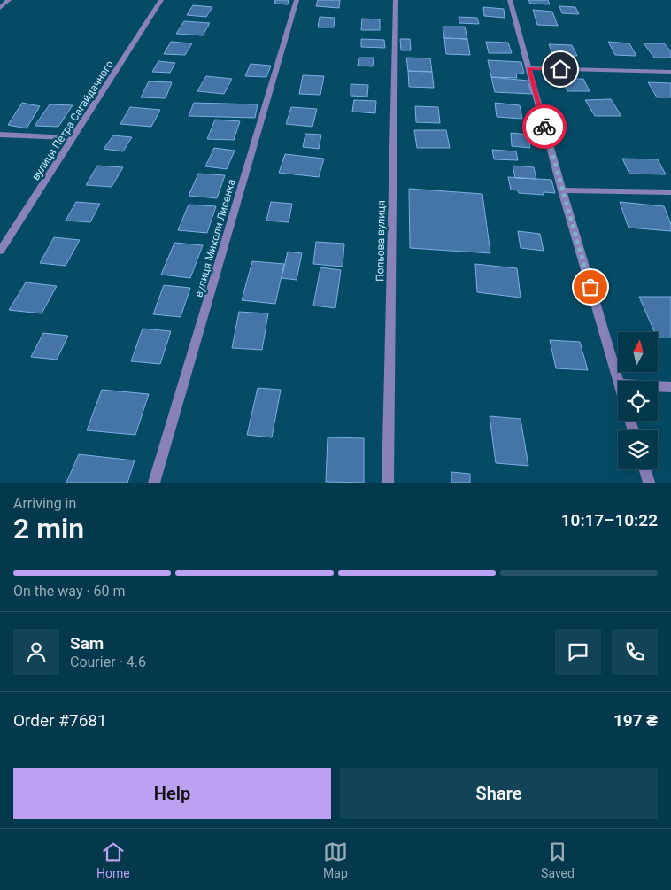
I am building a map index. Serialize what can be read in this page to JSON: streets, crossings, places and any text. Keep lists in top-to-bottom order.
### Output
{
  "streets": {
    "street": ["вулиця Петра Сагайдачного", "вулиця Миколи Лисенка", "Польова вулиця"]
  },
  "north": "top",
  "page": {
    "heading": ["2 min", "Arriving in", "10:17–10:22"],
    "panel": [
      "Sam",
      "Courier · 4.6",
      "Order #7681",
      "197 ₴"
    ],
    "bar": "On the way · 60 m",
    "buttons": ["Help", "Share"],
    "tabs": ["Home", "Map", "Saved"]
  }
}
